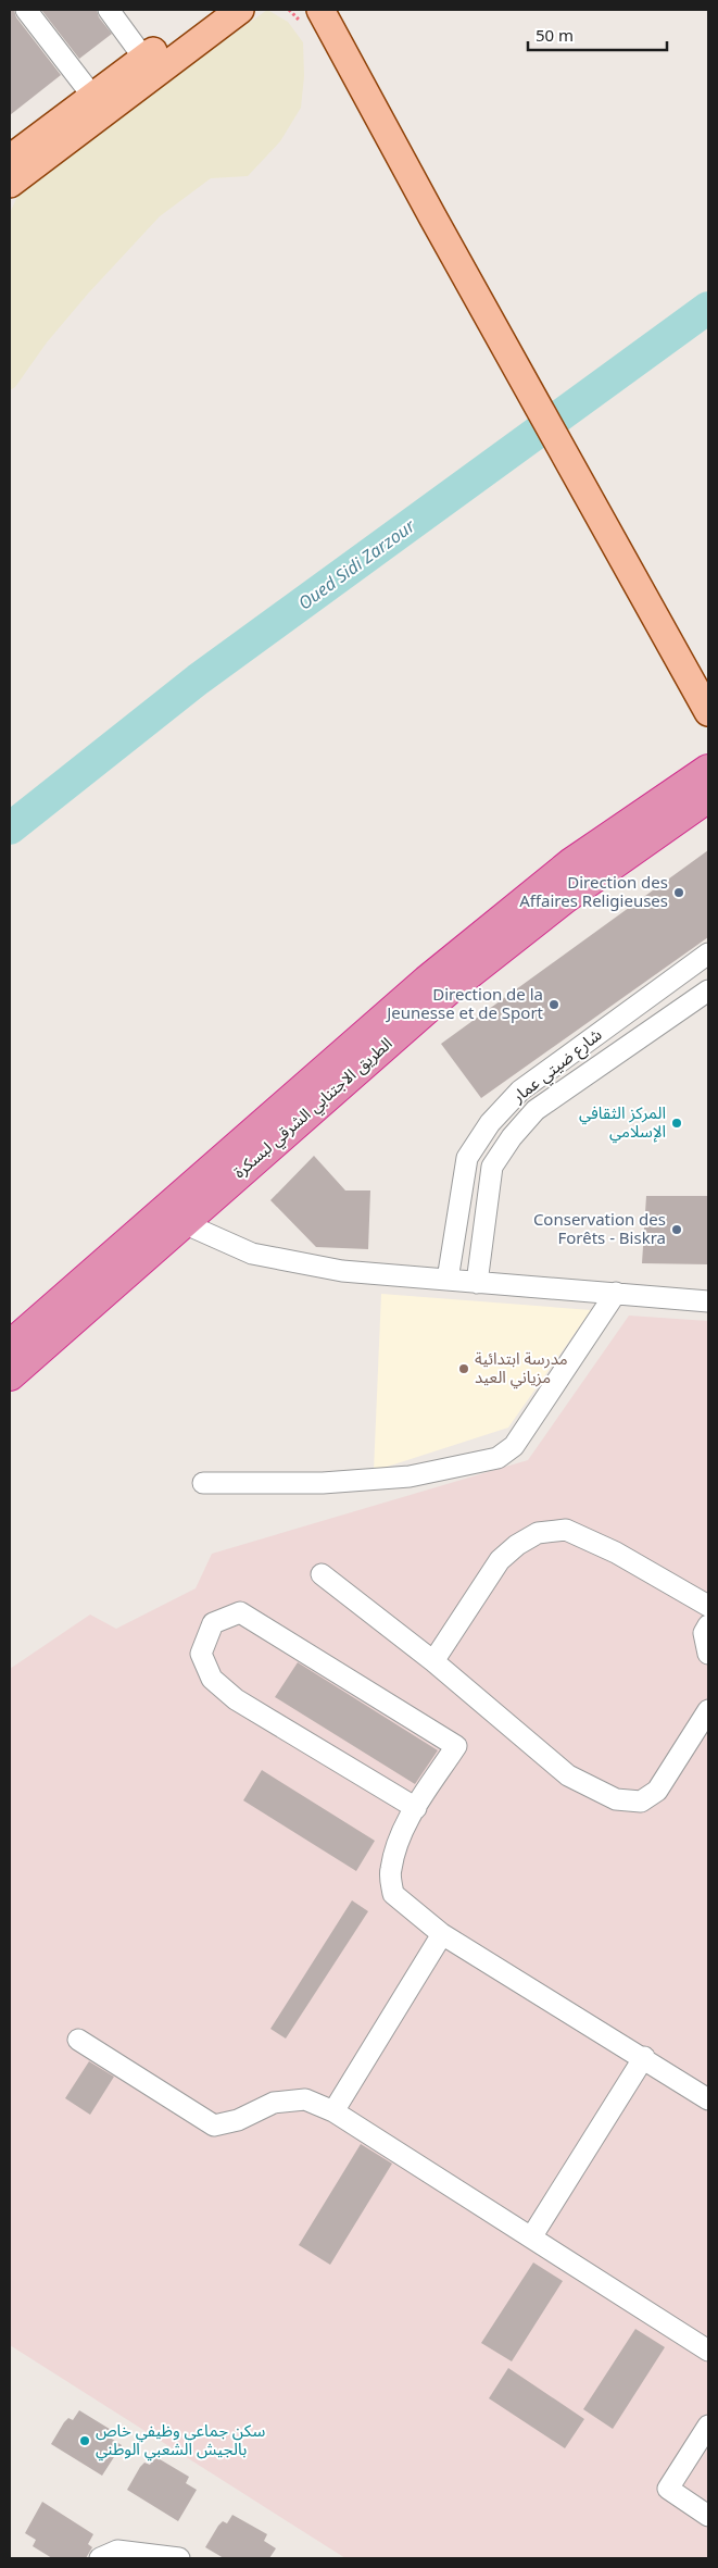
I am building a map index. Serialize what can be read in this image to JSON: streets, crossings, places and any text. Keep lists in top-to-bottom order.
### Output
{
  "streets": {
    "highway": ["الطريق الاجتنابي الشرقي لبسكرة"],
    "street": ["شارع ضيتي عمار"]
  },
  "water": ["Oued Sidi Zarzour"],
  "places": [
    "Direction des Affaires Religieuses",
    "Direction de la Jeunesse et de Sport",
    "المركز الثقافي الإسلامي",
    "Conservation des Forêts - Biskra",
    "مدرسة ابتدائية مزياني العيد",
    "سكن جماعي وظيفي خاص بالجيش الشعبي الوطني"
  ],
  "scale_bar": "50 m"
}
